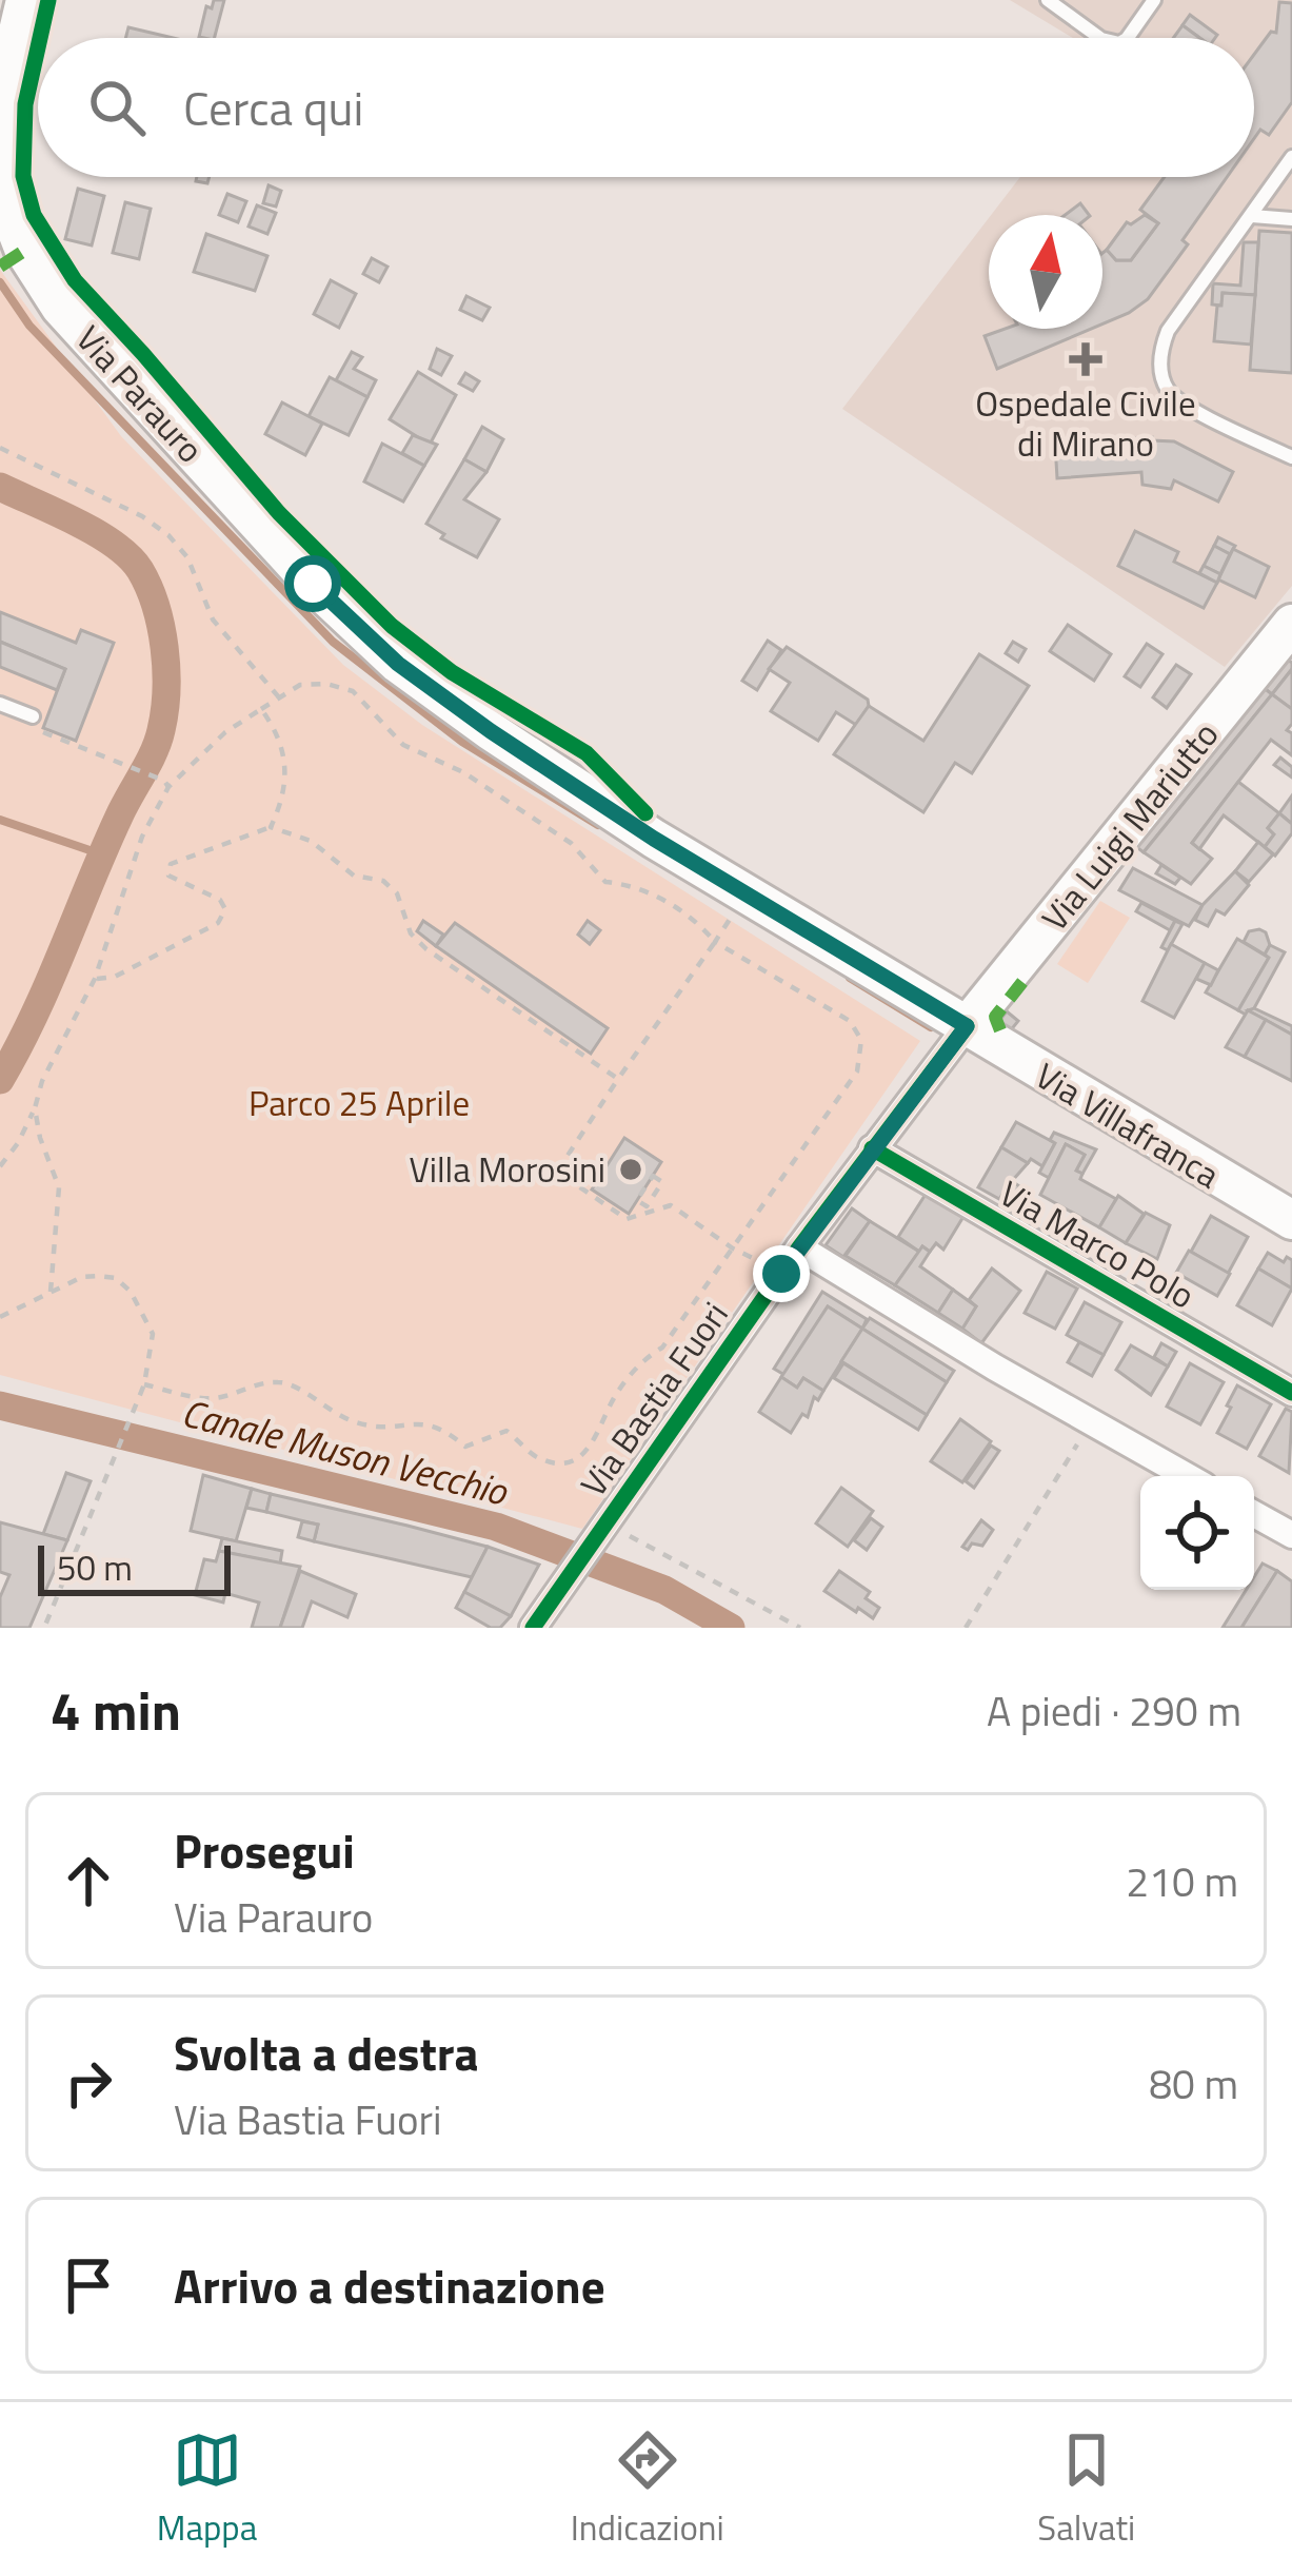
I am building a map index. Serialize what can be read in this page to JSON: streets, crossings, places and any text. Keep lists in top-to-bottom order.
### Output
{
  "streets": {
    "main road": ["Via Parauro", "Via Luigi Mariutto", "Via Villafranca"],
    "street": ["Via Marco Polo", "Via Bastia Fuori"]
  },
  "crossings": [
    ["Via Parauro", "Via Luigi Mariutto"],
    ["Via Parauro", "Via Villafranca"],
    ["Via Parauro", "Via Bastia Fuori"],
    ["Via Luigi Mariutto", "Via Villafranca"],
    ["Via Luigi Mariutto", "Via Bastia Fuori"],
    ["Via Villafranca", "Via Bastia Fuori"],
    ["Via Marco Polo", "Via Bastia Fuori"]
  ],
  "water": ["Canale Muson Vecchio"],
  "parks": ["Parco 25 Aprile"],
  "places": {
    "health": ["Ospedale Civile di Mirano"],
    "other": ["Villa Morosini"]
  },
  "scale_bar": "50 m",
  "north": "top",
  "page": {
    "search": "Cerca qui",
    "scale": "50 m",
    "heading": ["4 min", "A piedi · 290 m"],
    "list": [
      ["Prosegui", "Via Parauro", "210 m"],
      ["Svolta a destra", "Via Bastia Fuori", "80 m"],
      "Arrivo a destinazione"
    ],
    "nav": ["Mappa", "Indicazioni", "Salvati"]
  }
}
